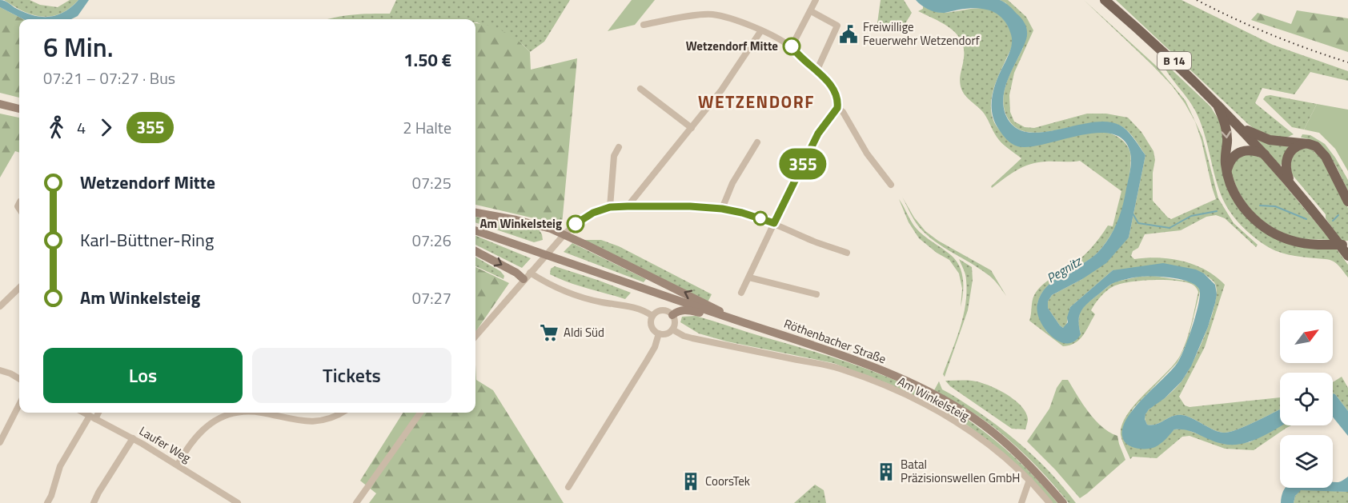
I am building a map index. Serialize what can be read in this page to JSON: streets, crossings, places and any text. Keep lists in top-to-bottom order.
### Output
{
  "streets": {
    "main road": ["B 14", "Röthenbacher Straße"],
    "street": ["Am Winkelsteig", "Laufer Weg"]
  },
  "districts": ["WETZENDORF"],
  "water": ["Pegnitz"],
  "places": {
    "public building": ["Freiwillige Feuerwehr Wetzendorf"],
    "other": ["Wetzendorf Mitte", "Am Winkelsteig"],
    "supermarket": ["Aldi Süd"],
    "building": ["Batal Präzisionswellen GmbH", "CoorsTek"]
  },
  "lines": ["bus line 355"],
  "north": "top right",
  "page": {
    "on_map": "355",
    "heading": ["6 Min.", "07:21 – 07:27 · Bus", "1.50 €"],
    "legs": ["4", "355", "2 Halte"],
    "list": [
      {
        "name": "Wetzendorf Mitte",
        "value": "07:25"
      },
      {
        "name": "Karl-Büttner-Ring",
        "value": "07:26"
      },
      {
        "name": "Am Winkelsteig",
        "value": "07:27"
      }
    ],
    "buttons": ["Los", "Tickets"]
  }
}
